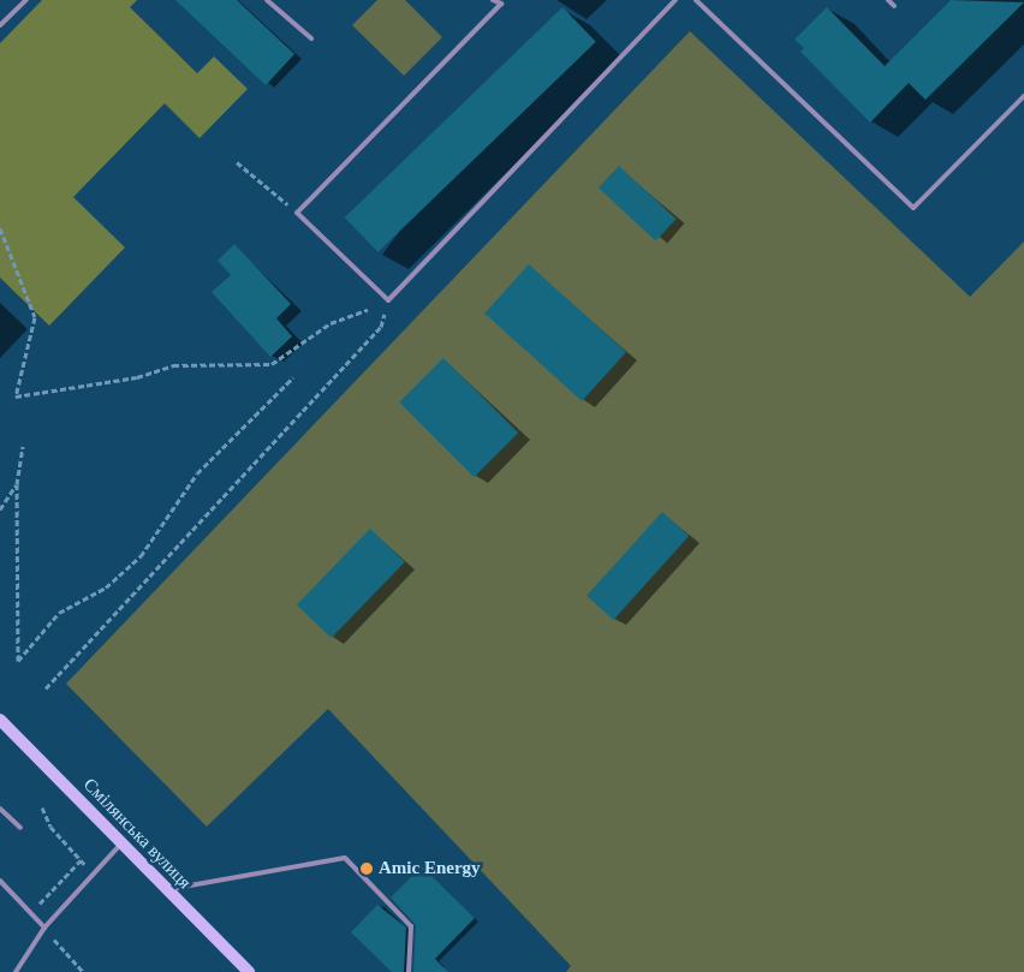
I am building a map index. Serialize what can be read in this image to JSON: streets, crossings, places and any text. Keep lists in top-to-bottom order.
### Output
{
  "streets": {
    "main road": ["Смілянська вулиця"]
  },
  "places": ["Amic Energy"]
}
